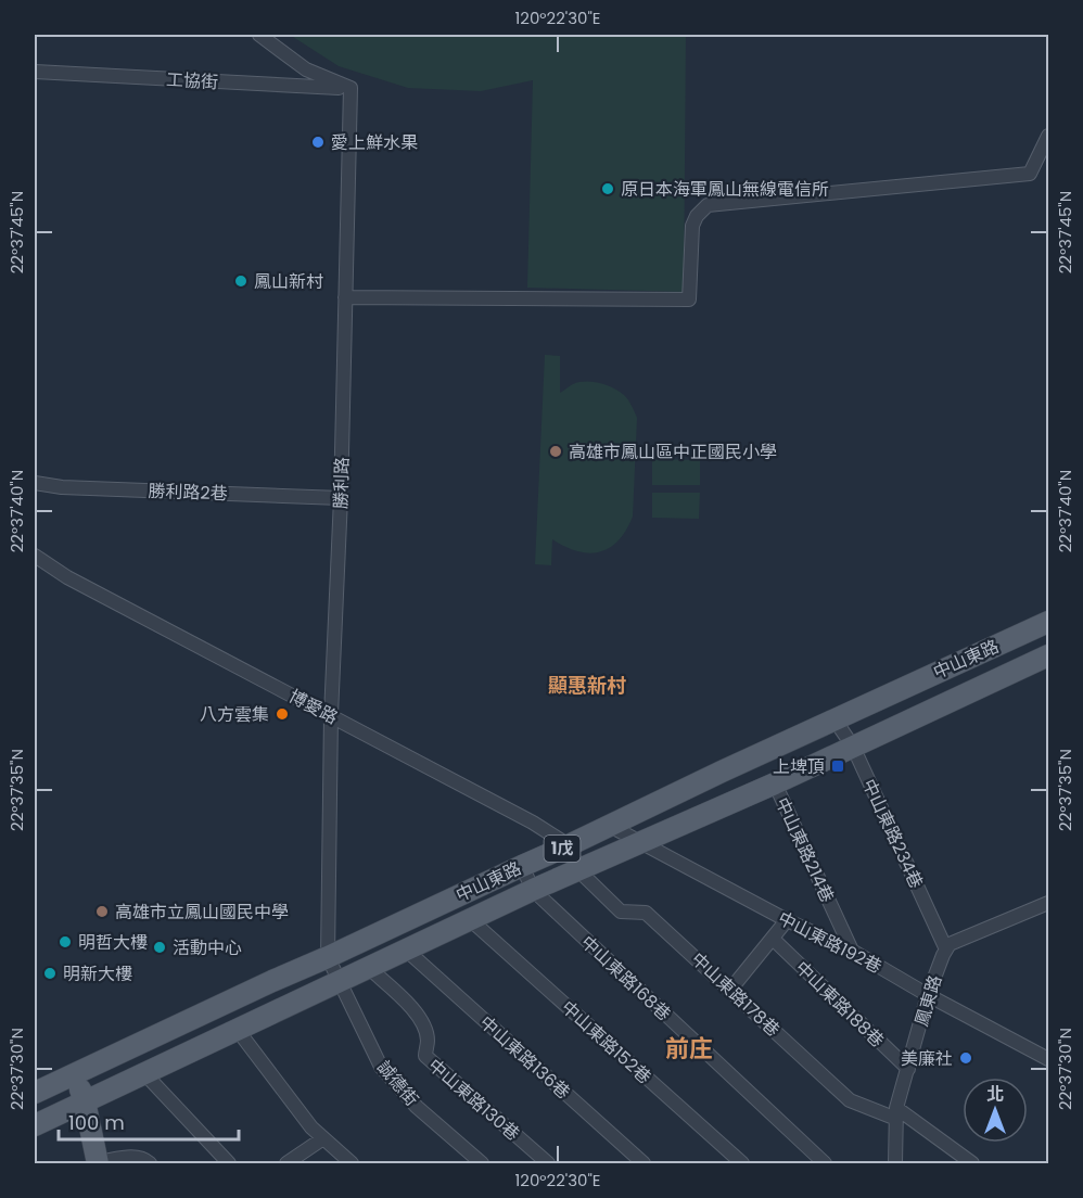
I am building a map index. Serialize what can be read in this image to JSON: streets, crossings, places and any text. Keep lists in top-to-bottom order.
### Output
{
  "streets": {
    "main road": ["中山東路", "1戊"],
    "street": [
      "工協街",
      "勝利路",
      "勝利路2巷",
      "博愛路",
      "中山東路234巷",
      "中山東路214巷",
      "中山東路192巷",
      "中山東路168巷",
      "中山東路178巷",
      "鳳東路",
      "中山東路188巷",
      "中山東路152巷",
      "中山東路136巷",
      "誠德街",
      "中山東路130巷"
    ]
  },
  "crossings": [
    ["工協街", "勝利路"],
    ["勝利路", "勝利路2巷"],
    ["勝利路", "中山東路"],
    ["勝利路", "博愛路"],
    ["勝利路", "誠德街"],
    ["中山東路", "博愛路"],
    ["中山東路", "中山東路234巷"],
    ["中山東路", "中山東路214巷"],
    ["中山東路", "中山東路192巷"],
    ["中山東路", "中山東路168巷"],
    ["中山東路", "中山東路178巷"],
    ["中山東路", "中山東路152巷"],
    ["中山東路", "中山東路136巷"],
    ["中山東路", "誠德街"],
    ["中山東路", "中山東路130巷"],
    ["中山東路234巷", "鳳東路"],
    ["中山東路214巷", "中山東路192巷"],
    ["中山東路192巷", "鳳東路"],
    ["中山東路178巷", "鳳東路"],
    ["鳳東路", "中山東路188巷"]
  ],
  "districts": ["顯惠新村", "前庄"],
  "places": {
    "other": [
      "愛上鮮水果",
      "原日本海軍鳳山無線電信所",
      "鳳山新村",
      "高雄市鳳山區中正國民小學",
      "八方雲集",
      "高雄市立鳳山國民中學",
      "明哲大樓",
      "活動中心",
      "明新大樓",
      "美廉社"
    ],
    "transit": ["上埤頂"]
  },
  "scale_bar": "100 m",
  "north": "top",
  "coordinates": [
    "120°22'30\"E",
    "22°37'45\"N",
    "22°37'40\"N",
    "22°37'35\"N",
    "22°37'30\"N"
  ]
}
